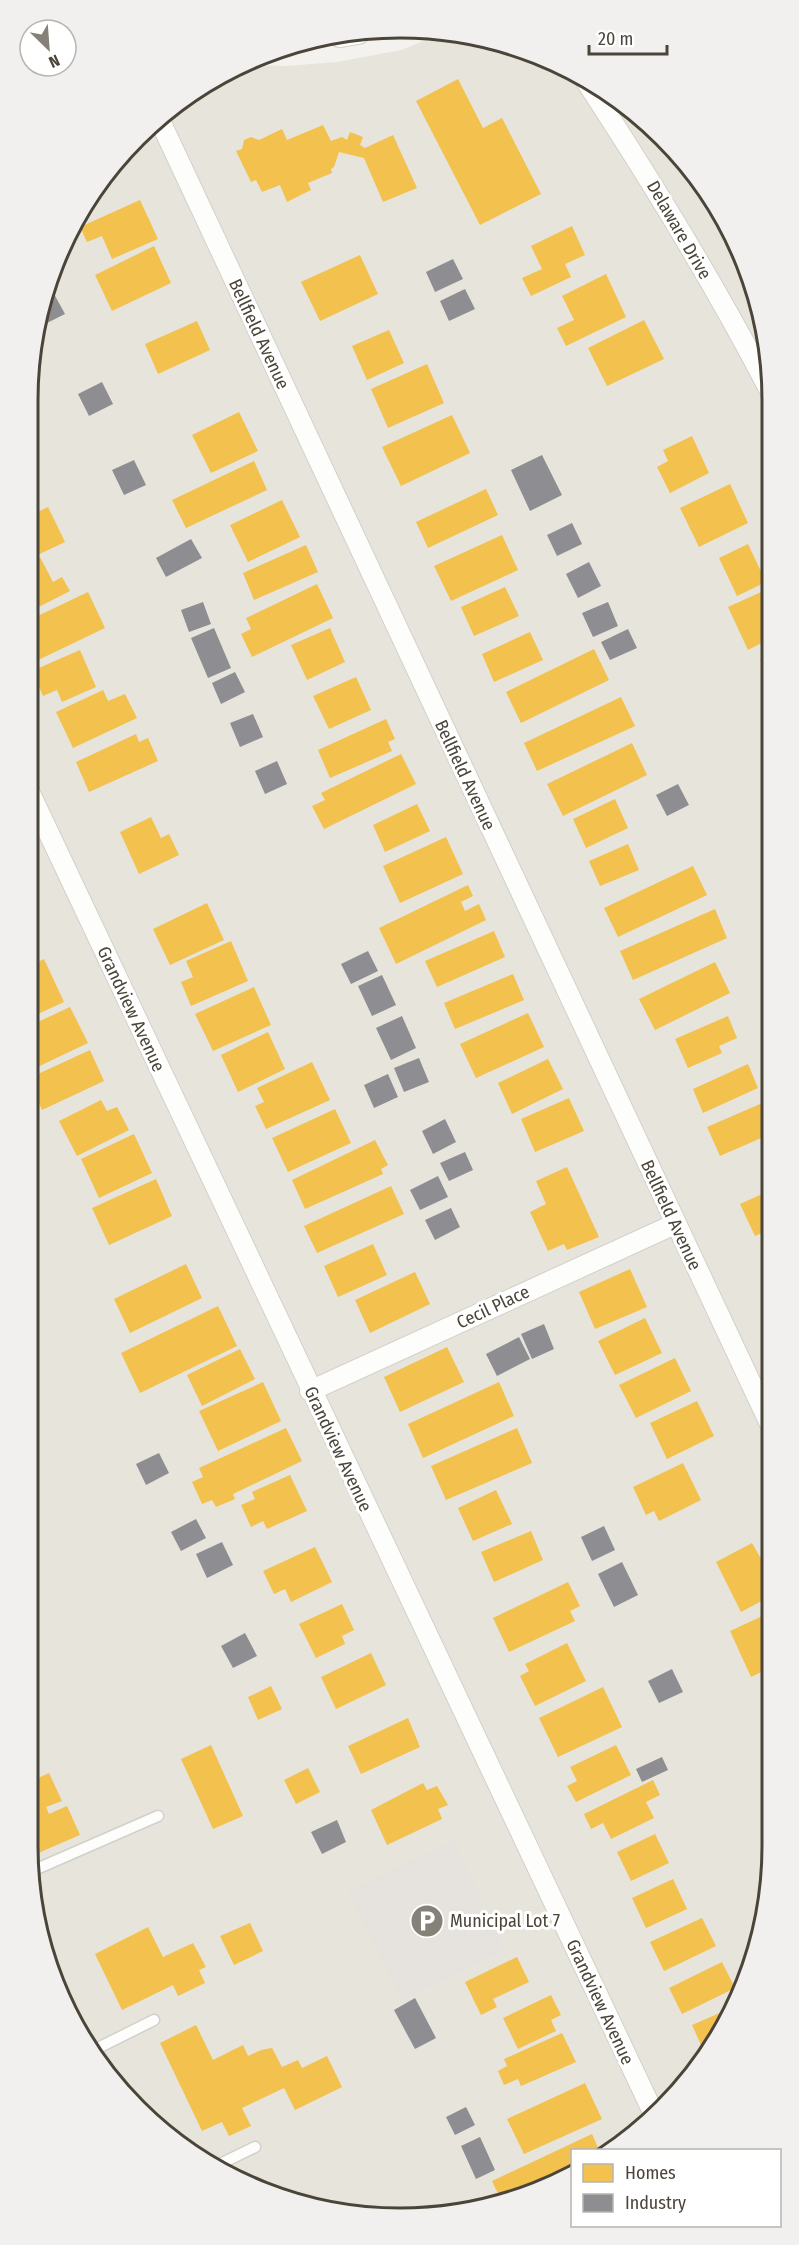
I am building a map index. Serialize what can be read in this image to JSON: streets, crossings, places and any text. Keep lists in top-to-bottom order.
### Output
{
  "streets": {
    "street": [
      "Delaware Drive",
      "Bellfield Avenue",
      "Grandview Avenue",
      "Cecil Place"
    ]
  },
  "crossings": [
    ["Bellfield Avenue", "Cecil Place"],
    ["Grandview Avenue", "Cecil Place"]
  ],
  "places": {
    "parking": ["Municipal Lot 7"]
  },
  "legend": ["Homes", "Industry"],
  "scale_bar": "20 m",
  "north": "bottom right"
}
